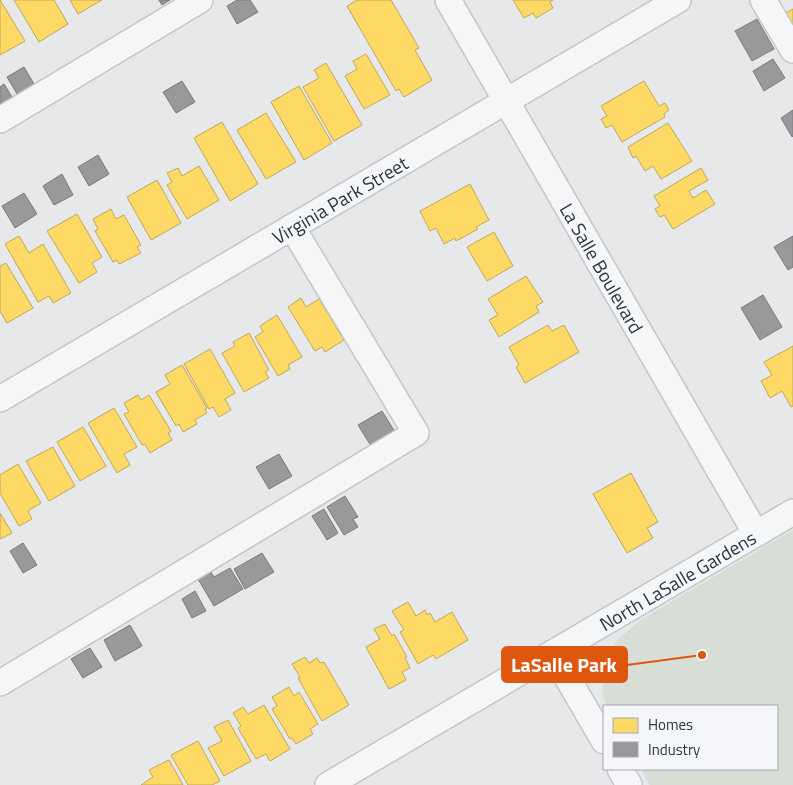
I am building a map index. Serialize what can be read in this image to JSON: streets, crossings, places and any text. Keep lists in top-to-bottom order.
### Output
{
  "streets": {
    "street": ["Virginia Park Street", "La Salle Boulevard", "North LaSalle Gardens"]
  },
  "crossings": [
    ["Virginia Park Street", "La Salle Boulevard"],
    ["La Salle Boulevard", "North LaSalle Gardens"]
  ],
  "places": ["LaSalle Park"],
  "legend": ["Homes", "Industry"]
}
